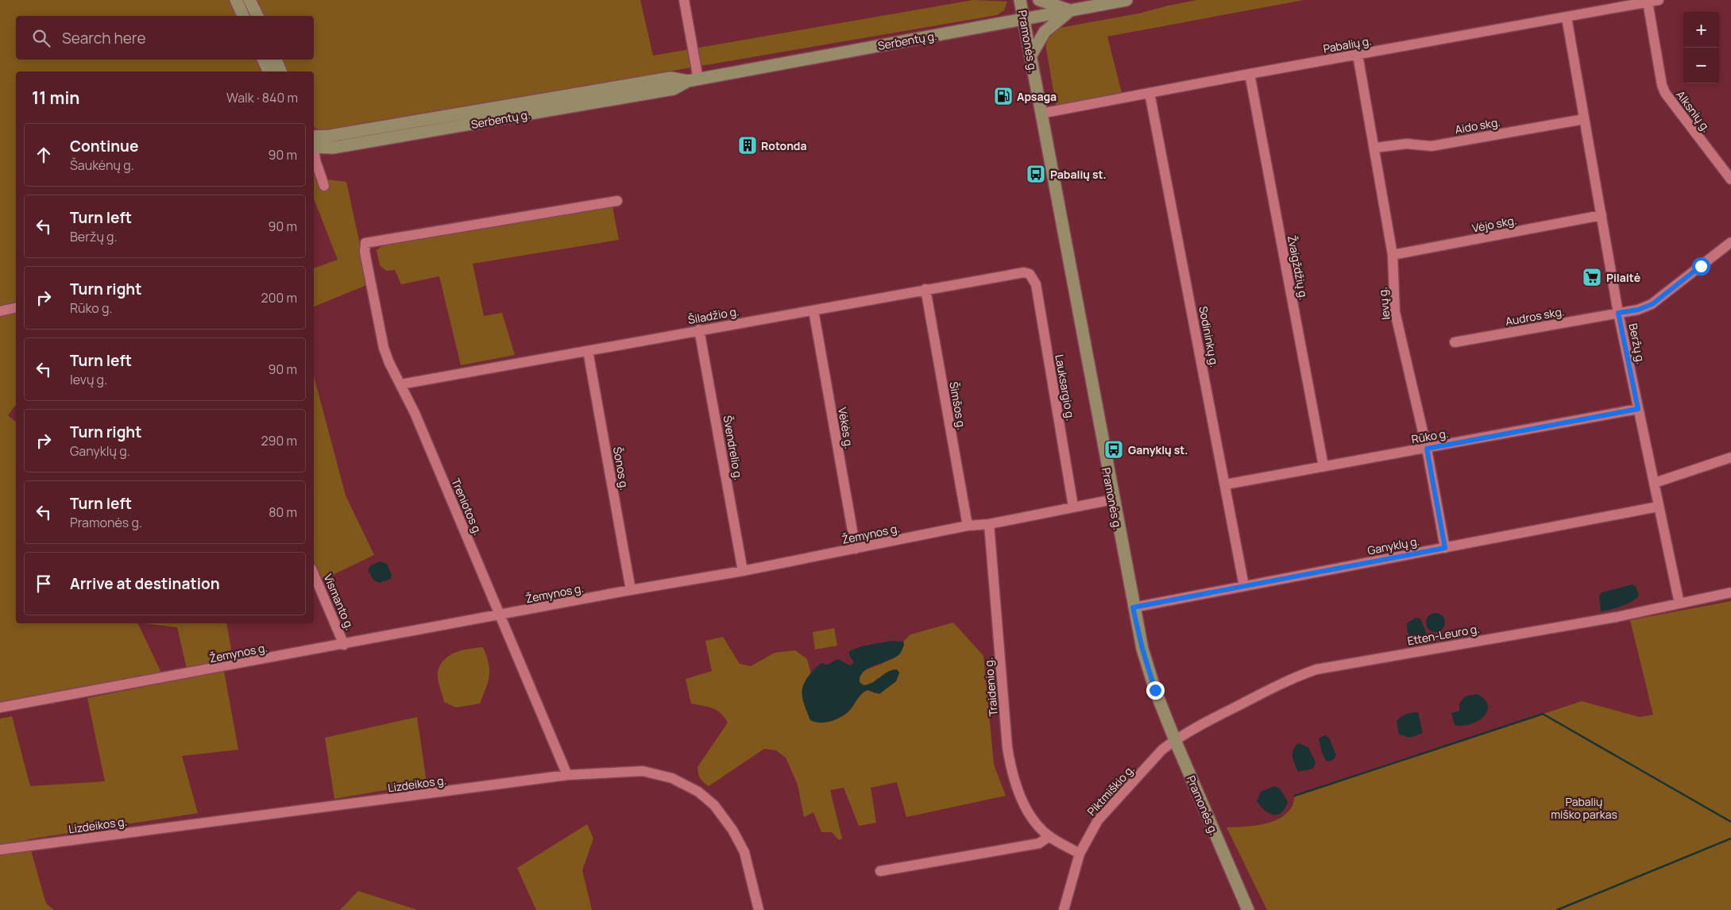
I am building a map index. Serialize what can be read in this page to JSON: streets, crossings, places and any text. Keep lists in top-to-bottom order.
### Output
{
  "streets": {
    "main road": ["Serbentų g.", "Pramonės g."],
    "street": [
      "Pabalių g.",
      "Alksnių g.",
      "Aido skg.",
      "Vėjo skg.",
      "Žvaigždžių g.",
      "Ievų g.",
      "Šiladžio g.",
      "Audros skg.",
      "Sodininkų g.",
      "Beržų g.",
      "Lauksargio g.",
      "Šimšos g.",
      "Vėkės g.",
      "Rūko g.",
      "Švendrelio g.",
      "Šonos g.",
      "Treniotos g.",
      "Žemynos g.",
      "Ganyklų g.",
      "Vismanto g.",
      "Etten-Leuro g.",
      "Traidenio g.",
      "Lizdeikos g.",
      "Piktmiškio g."
    ]
  },
  "crossings": [
    ["Serbentų g.", "Pramonės g."],
    ["Pramonės g.", "Pabalių g."],
    ["Pramonės g.", "Žemynos g."],
    ["Pramonės g.", "Ganyklų g."],
    ["Pramonės g.", "Etten-Leuro g."],
    ["Pramonės g.", "Piktmiškio g."],
    ["Pabalių g.", "Alksnių g."],
    ["Pabalių g.", "Žvaigždžių g."],
    ["Pabalių g.", "Ievų g."],
    ["Pabalių g.", "Sodininkų g."],
    ["Pabalių g.", "Beržų g."],
    ["Aido skg.", "Ievų g."],
    ["Aido skg.", "Beržų g."],
    ["Vėjo skg.", "Ievų g."],
    ["Vėjo skg.", "Beržų g."],
    ["Žvaigždžių g.", "Rūko g."],
    ["Ievų g.", "Rūko g."],
    ["Ievų g.", "Ganyklų g."],
    ["Šiladžio g.", "Lauksargio g."],
    ["Šiladžio g.", "Šimšos g."],
    ["Šiladžio g.", "Vėkės g."],
    ["Šiladžio g.", "Švendrelio g."],
    ["Šiladžio g.", "Šonos g."],
    ["Šiladžio g.", "Treniotos g."],
    ["Audros skg.", "Beržų g."],
    ["Sodininkų g.", "Rūko g."],
    ["Sodininkų g.", "Ganyklų g."],
    ["Beržų g.", "Rūko g."],
    ["Beržų g.", "Ganyklų g."],
    ["Beržų g.", "Etten-Leuro g."],
    ["Lauksargio g.", "Žemynos g."],
    ["Šimšos g.", "Žemynos g."],
    ["Vėkės g.", "Žemynos g."],
    ["Švendrelio g.", "Žemynos g."],
    ["Šonos g.", "Žemynos g."],
    ["Treniotos g.", "Žemynos g."],
    ["Treniotos g.", "Lizdeikos g."],
    ["Žemynos g.", "Vismanto g."],
    ["Žemynos g.", "Traidenio g."],
    ["Etten-Leuro g.", "Piktmiškio g."],
    ["Traidenio g.", "Piktmiškio g."]
  ],
  "parks": ["Pabalių miško parkas"],
  "places": {
    "fuel station": ["Apsaga"],
    "building": ["Rotonda"],
    "bus stop": ["Pabalių st.", "Ganyklų st."],
    "supermarket": ["Pilaitė"]
  },
  "page": {
    "map_buttons": ["+", "−"],
    "search": "Search here",
    "heading": ["11 min", "Walk · 840 m"],
    "list": [
      ["Continue", "Šaukėnų g.", "90 m"],
      ["Turn left", "Beržų g.", "90 m"],
      ["Turn right", "Rūko g.", "200 m"],
      ["Turn left", "Ievų g.", "90 m"],
      ["Turn right", "Ganyklų g.", "290 m"],
      ["Turn left", "Pramonės g.", "80 m"],
      "Arrive at destination"
    ]
  }
}
